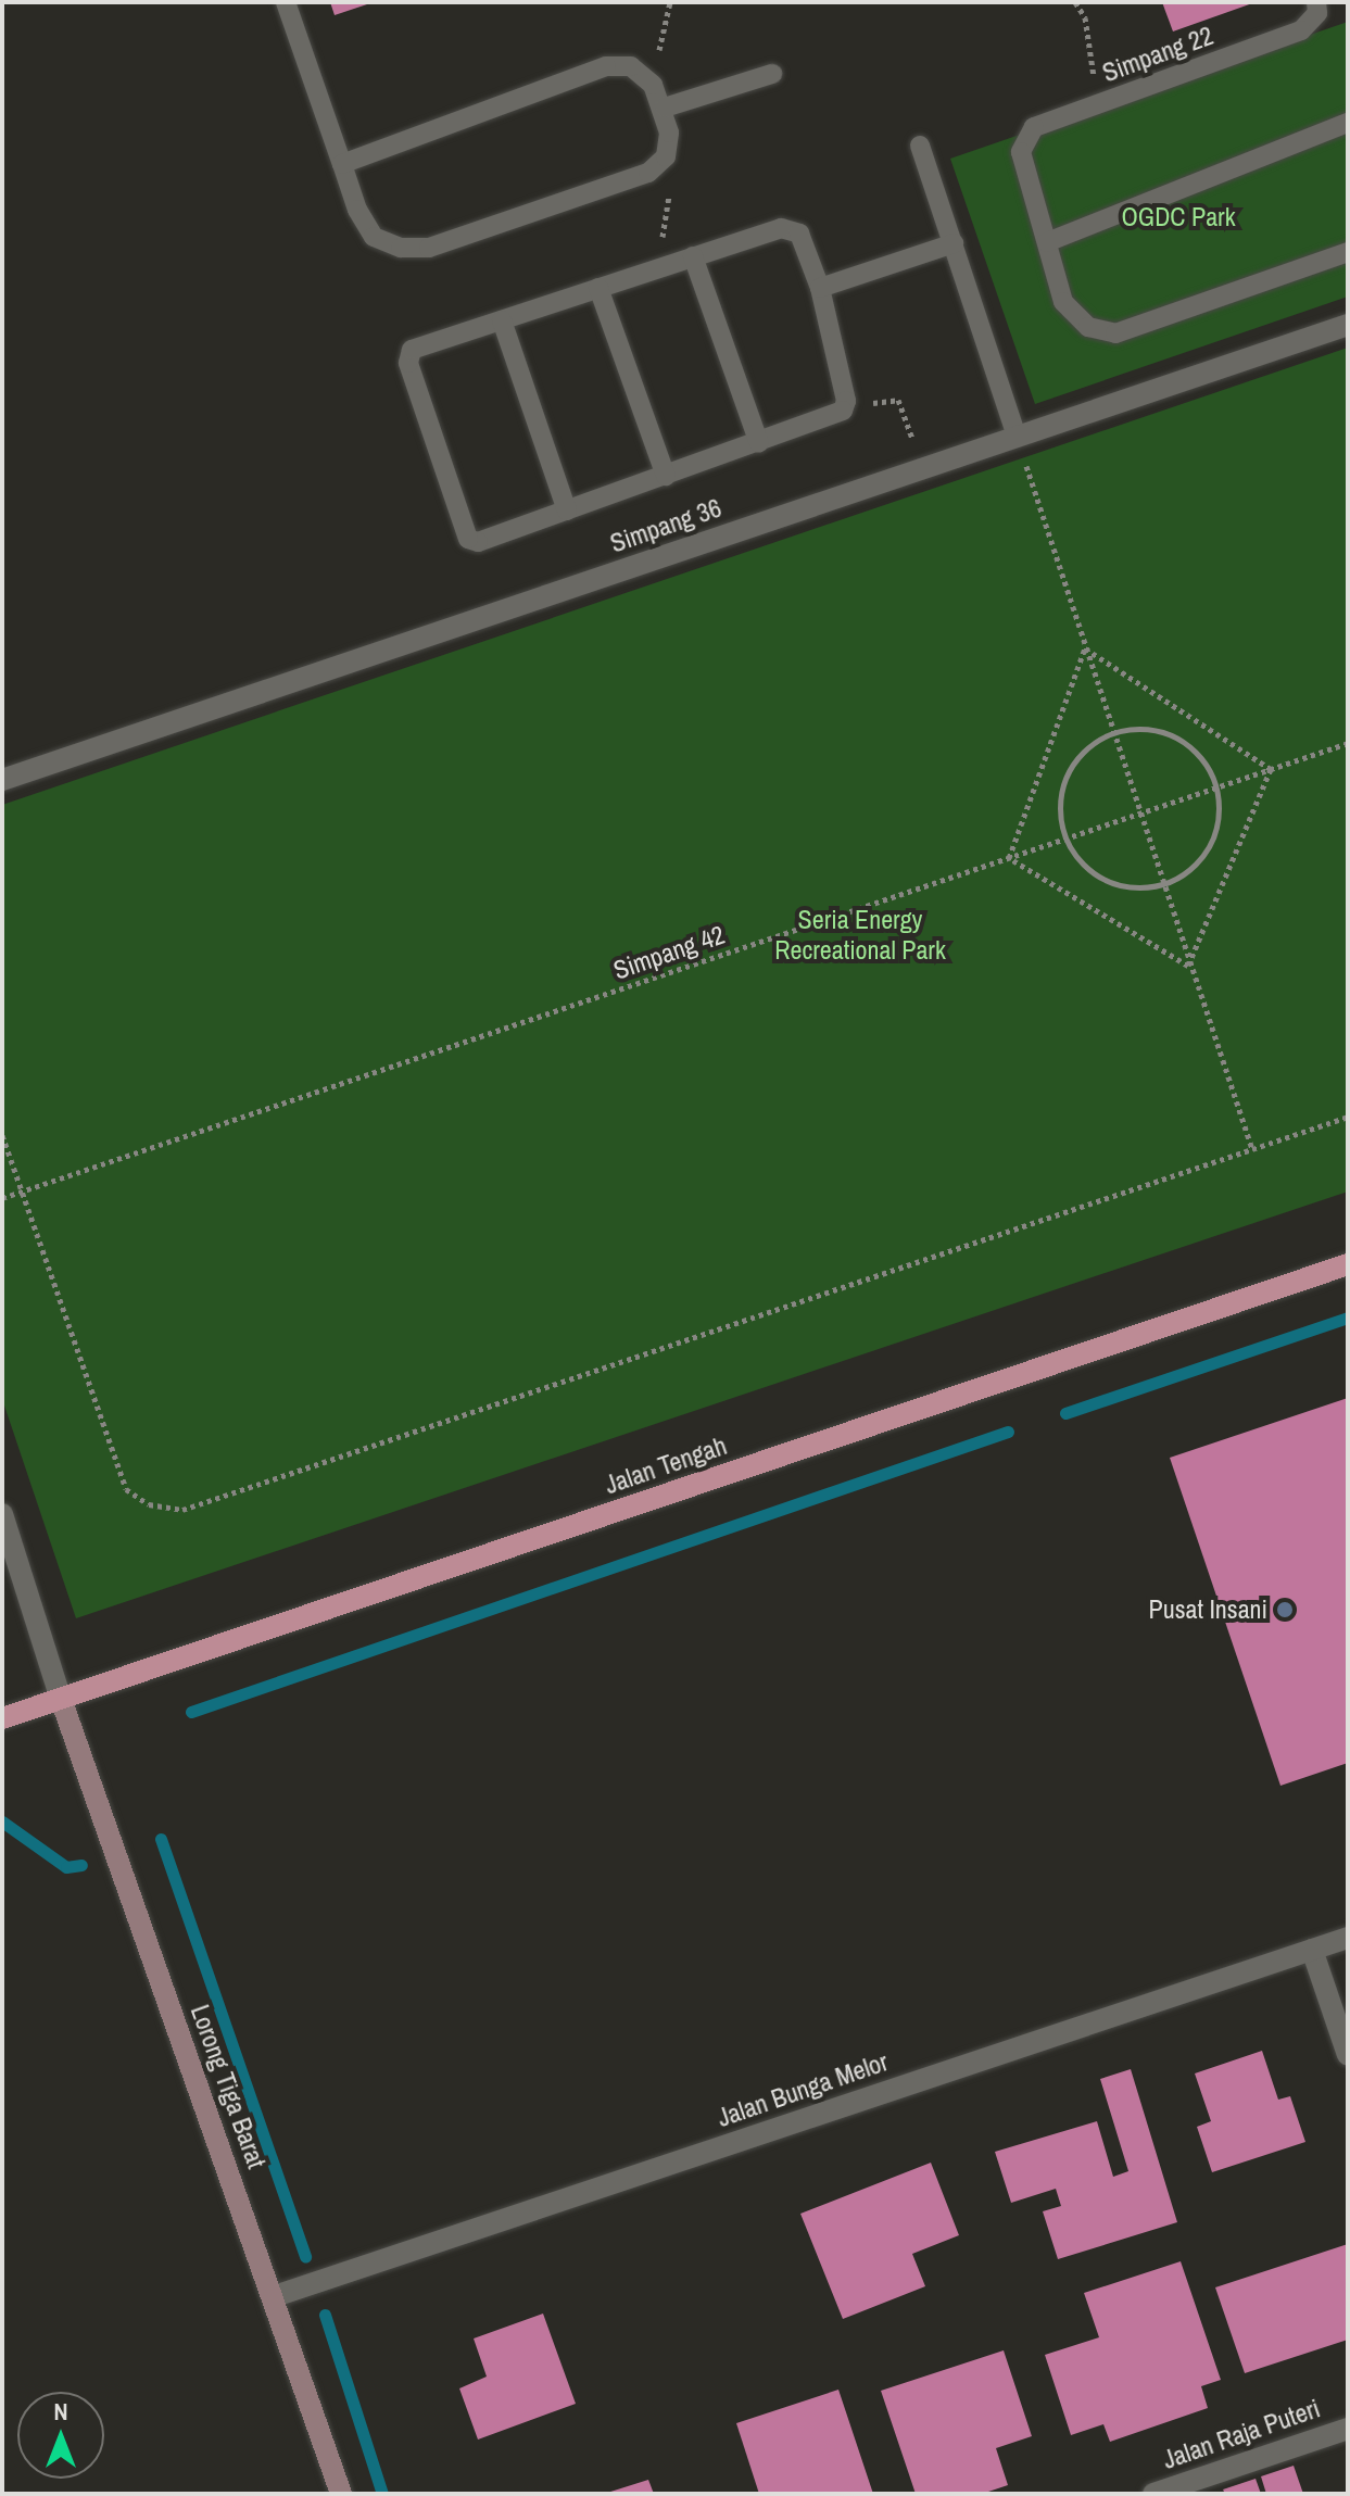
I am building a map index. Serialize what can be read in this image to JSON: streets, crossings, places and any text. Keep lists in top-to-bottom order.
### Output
{
  "streets": {
    "main road": ["Jalan Tengah", "Lorong Tiga Barat"],
    "street": ["Simpang 36", "Jalan Bunga Melor", "Jalan Raja Puteri"],
    "lane": ["Simpang 22"],
    "path": ["Simpang 42"]
  },
  "crossings": [
    ["Jalan Tengah", "Lorong Tiga Barat"],
    ["Lorong Tiga Barat", "Jalan Bunga Melor"]
  ],
  "parks": ["OGDC Park", "Seria Energy Recreational Park"],
  "places": ["Pusat Insani"],
  "north": "top"
}
